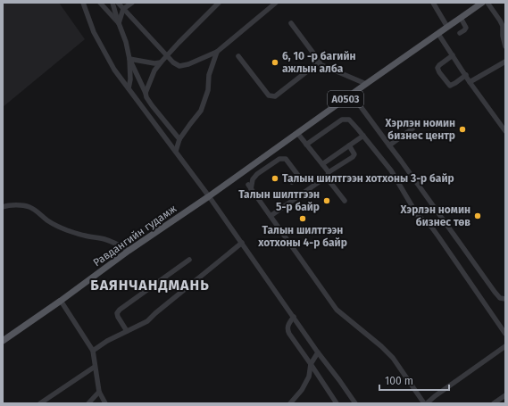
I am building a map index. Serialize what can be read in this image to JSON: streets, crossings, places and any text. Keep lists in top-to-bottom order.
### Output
{
  "streets": {
    "main road": ["A0503", "Равдангийн гудамж"]
  },
  "crossings": [
    ["A0503", "Равдангийн гудамж"]
  ],
  "districts": ["БАЯНЧАНДМАНЬ"],
  "places": [
    "6, 10 -р багийн ажлын алба",
    "Хэрлэн номин бизнес центр",
    "Талын шилтгээн хотхоны 3-р байр",
    "Талын шилтгээн 5-р байр",
    "Хэрлэн номин бизнес төв",
    "Талын шилтгээн хотхоны 4-р байр"
  ],
  "scale_bar": "100 m"
}
